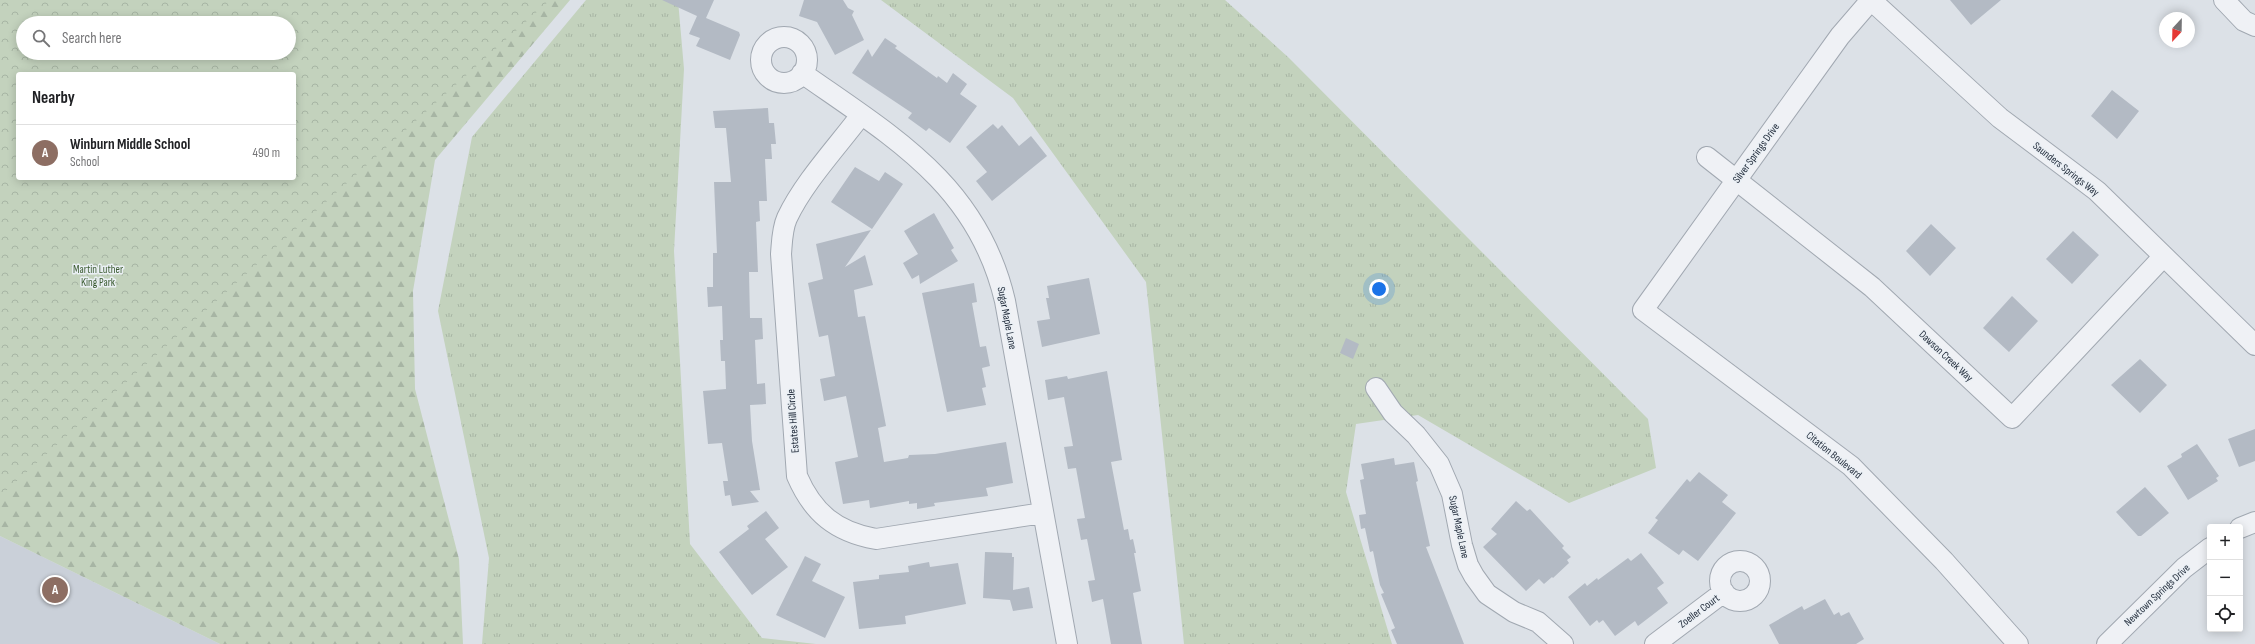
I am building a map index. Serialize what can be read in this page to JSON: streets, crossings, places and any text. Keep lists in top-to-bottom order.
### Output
{
  "streets": {
    "street": [
      "Silver Springs Drive",
      "Saunders Springs Way",
      "Sugar Maple Lane",
      "Dawson Creek Way",
      "Estates Hill Circle",
      "Citation Boulevard",
      "Newtown Springs Drive",
      "Zoeller Court"
    ]
  },
  "crossings": [
    ["Silver Springs Drive", "Saunders Springs Way"],
    ["Silver Springs Drive", "Dawson Creek Way"],
    ["Silver Springs Drive", "Citation Boulevard"],
    ["Saunders Springs Way", "Dawson Creek Way"],
    ["Sugar Maple Lane", "Estates Hill Circle"]
  ],
  "parks": ["Martin Luther King Park"],
  "north": "bottom",
  "page": {
    "search": "Search here",
    "heading": "Nearby",
    "list": [
      {
        "mark": "A",
        "name": "Winburn Middle School",
        "note": "School",
        "value": "490 m"
      }
    ],
    "map_buttons": ["+", "−"],
    "pins": "A"
  }
}
